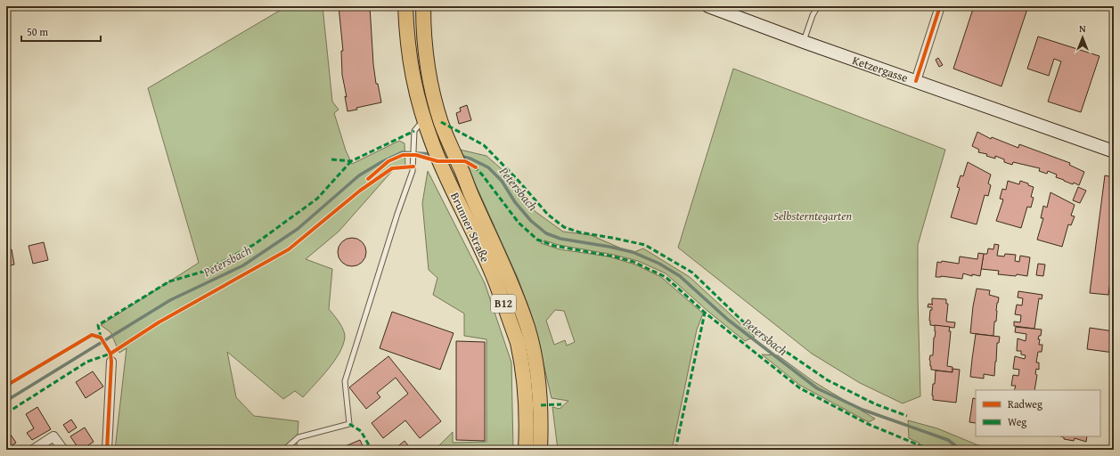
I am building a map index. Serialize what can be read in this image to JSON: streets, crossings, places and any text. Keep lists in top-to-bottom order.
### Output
{
  "streets": {
    "main road": ["Ketzergasse", "Brunner Straße", "B12"]
  },
  "water": ["Petersbach"],
  "parks": ["Selbsterntegarten"],
  "legend": ["Radweg", "Weg"],
  "scale_bar": "50 m",
  "north": "top"
}
